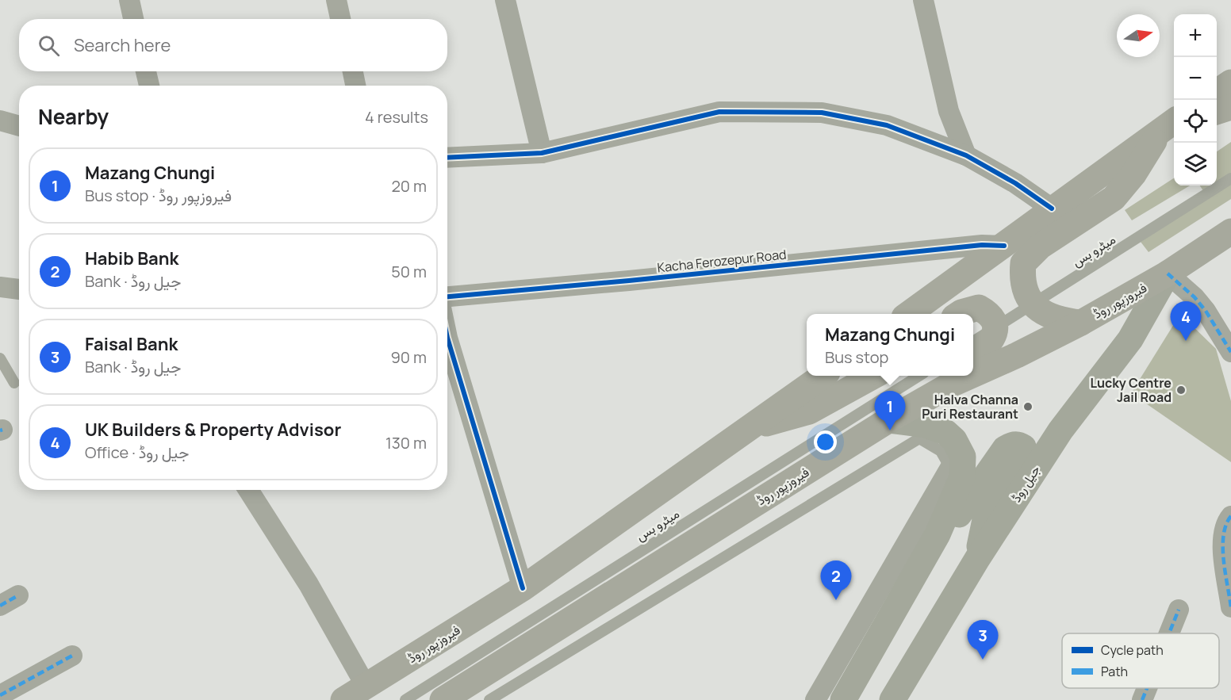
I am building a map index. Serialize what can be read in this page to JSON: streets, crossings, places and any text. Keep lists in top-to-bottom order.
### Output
{
  "streets": {
    "main road": ["فیروزپور روڈ", "جیل روڈ"],
    "street": ["Kacha Ferozepur Road"],
    "lane": ["میٹرو بس"]
  },
  "crossings": [
    ["فیروزپور روڈ", "جیل روڈ"]
  ],
  "places": ["Lucky Centre Jail Road", "Halva Channa Puri Restaurant"],
  "legend": ["Cycle path", "Path"],
  "north": "right",
  "page": {
    "map_buttons": ["+", "−"],
    "search": "Search here",
    "heading": ["Nearby", "4 results"],
    "list": [
      {
        "mark": "1",
        "name": "Mazang Chungi",
        "note": "Bus stop · فیروزپور روڈ",
        "value": "20 m"
      },
      {
        "mark": "2",
        "name": "Habib Bank",
        "note": "Bank · جیل روڈ",
        "value": "50 m"
      },
      {
        "mark": "3",
        "name": "Faisal Bank",
        "note": "Bank · جیل روڈ",
        "value": "90 m"
      },
      {
        "mark": "4",
        "name": "UK Builders & Property Advisor",
        "note": "Office · جیل روڈ",
        "value": "130 m"
      }
    ],
    "pins": [
      "4",
      "1",
      "2",
      "3"
    ],
    "popup": ["Mazang Chungi", "Bus stop"]
  }
}
